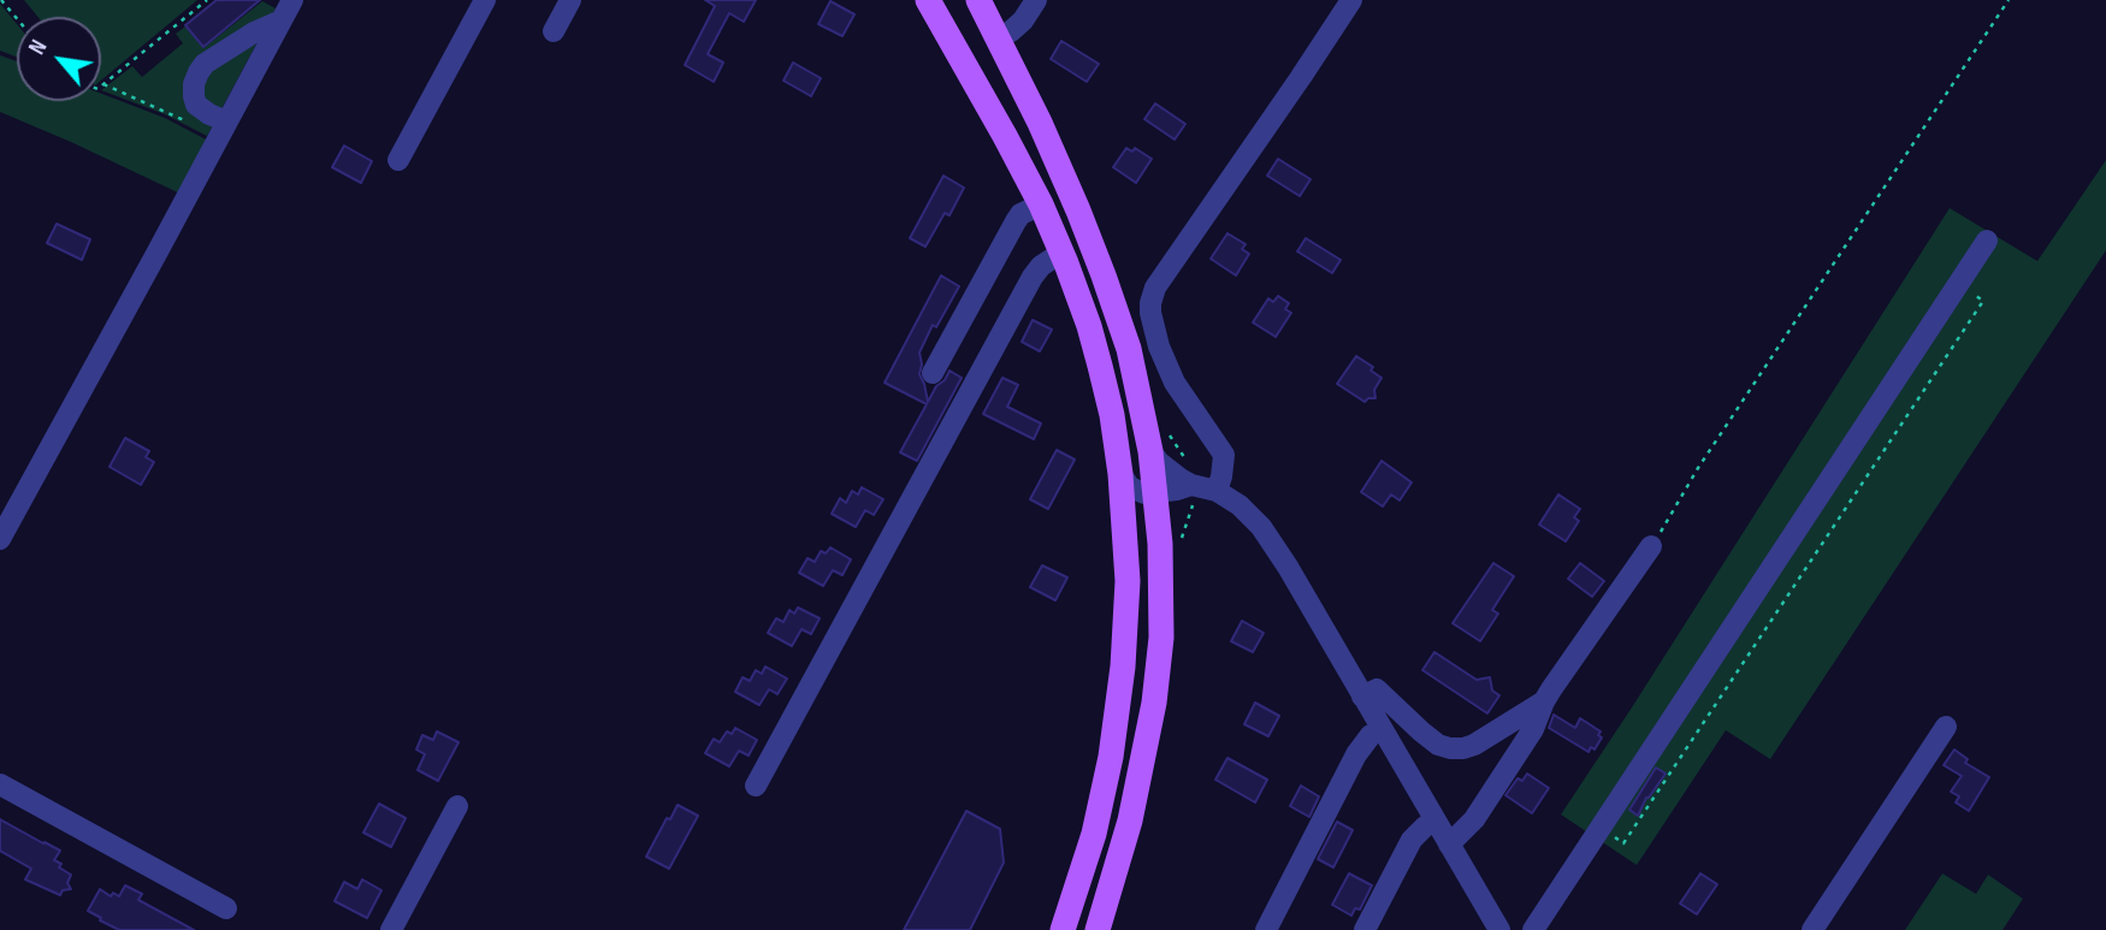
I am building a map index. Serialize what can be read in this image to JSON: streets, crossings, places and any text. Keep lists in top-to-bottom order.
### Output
{
  "north": "top left"
}
